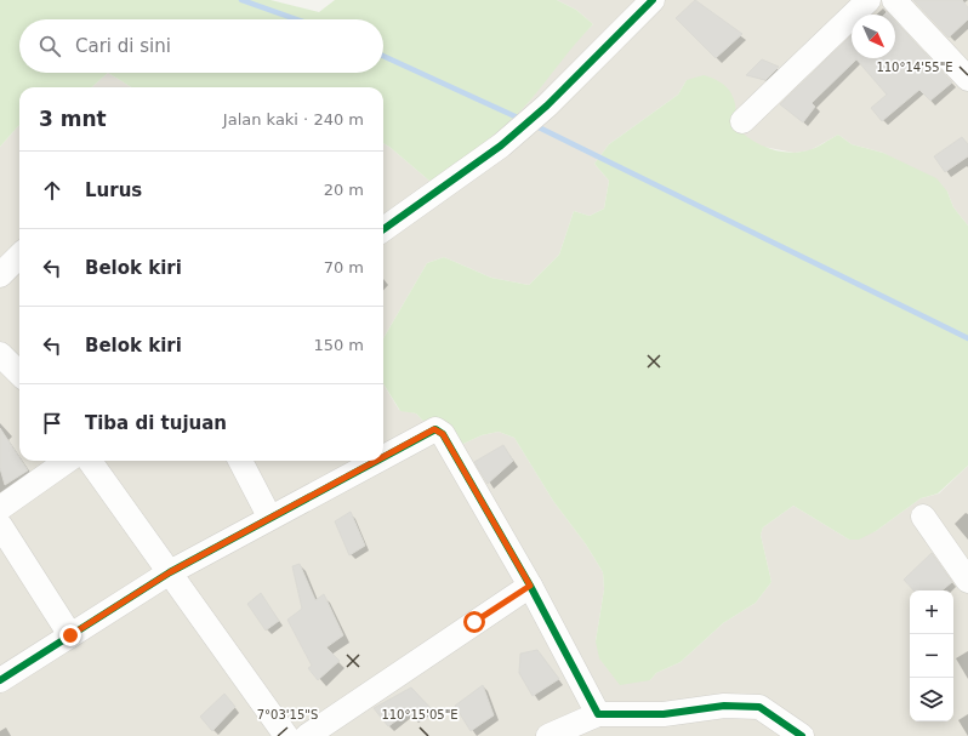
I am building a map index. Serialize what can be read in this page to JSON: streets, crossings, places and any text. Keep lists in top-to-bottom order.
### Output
{
  "north": "bottom right",
  "page": {
    "search": "Cari di sini",
    "heading": ["3 mnt", "Jalan kaki · 240 m"],
    "list": [
      ["Lurus", "20 m"],
      ["Belok kiri", "70 m"],
      ["Belok kiri", "150 m"],
      "Tiba di tujuan"
    ],
    "map_buttons": ["+", "−"]
  },
  "coordinates": ["110°14'55\"E", "7°03'15\"S", "110°15'05\"E"]
}
